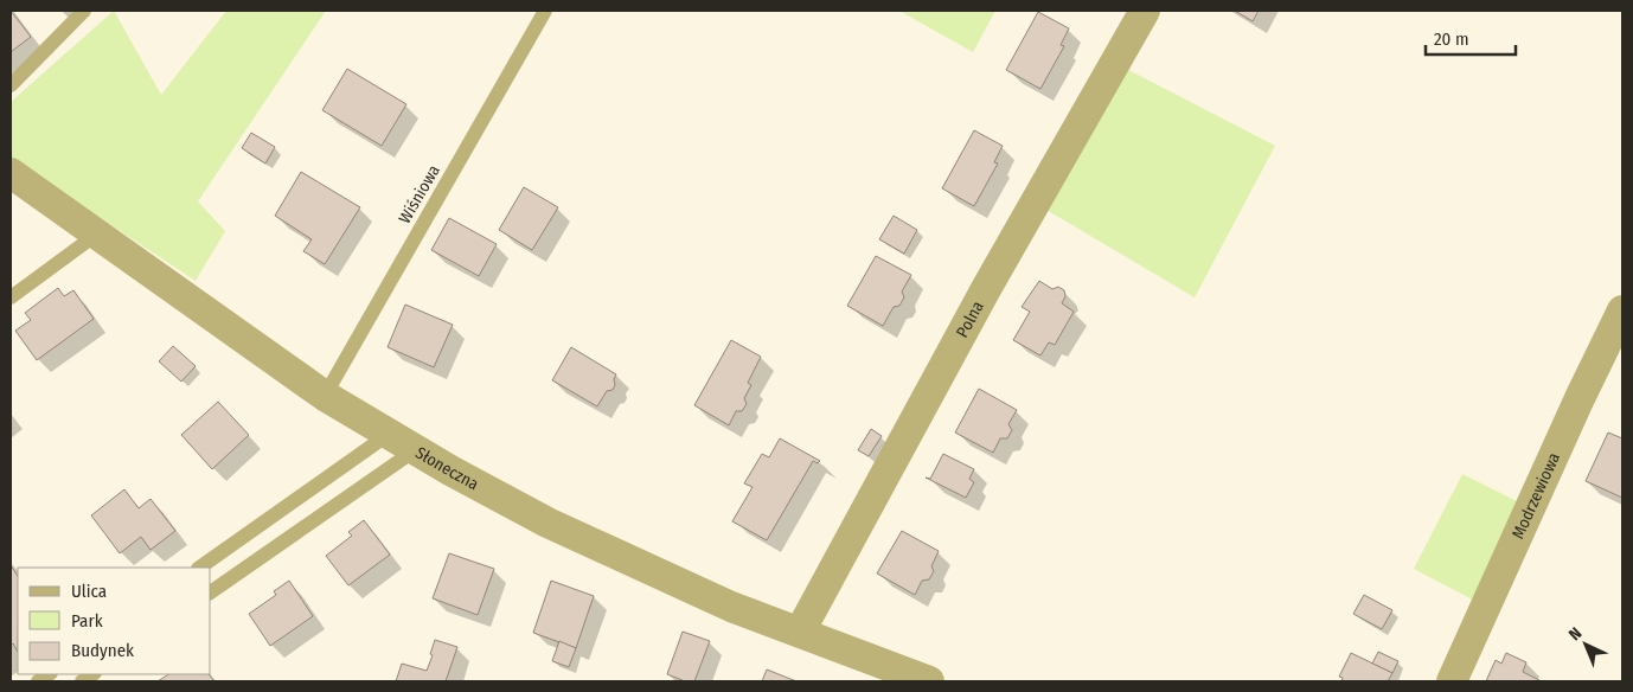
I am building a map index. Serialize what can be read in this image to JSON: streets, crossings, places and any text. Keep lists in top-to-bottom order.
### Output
{
  "streets": {
    "street": ["Polna", "Słoneczna", "Modrzewiowa"],
    "lane": ["Wiśniowa"]
  },
  "crossings": [
    ["Wiśniowa", "Słoneczna"],
    ["Polna", "Słoneczna"]
  ],
  "legend": ["Ulica", "Park", "Budynek"],
  "scale_bar": "20 m",
  "north": "top left"
}
